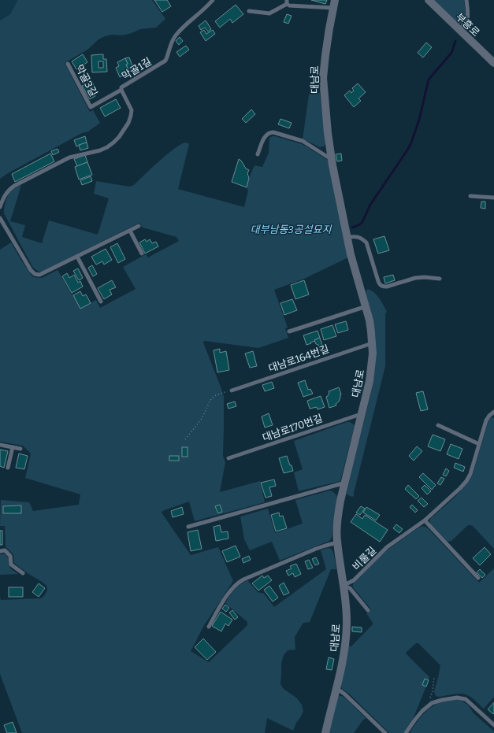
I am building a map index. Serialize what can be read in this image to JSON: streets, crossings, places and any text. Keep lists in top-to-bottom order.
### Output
{
  "streets": {
    "street": ["부흥로", "대남로"],
    "lane": [
      "막골1길",
      "막골3길",
      "대남로164번길",
      "대남로170번길",
      "비룰길"
    ]
  },
  "crossings": [
    ["막골1길", "막골3길"],
    ["대남로", "대남로164번길"],
    ["대남로", "대남로170번길"],
    ["대남로", "비룰길"]
  ],
  "parks": ["대부남동3공설묘지"]
}
